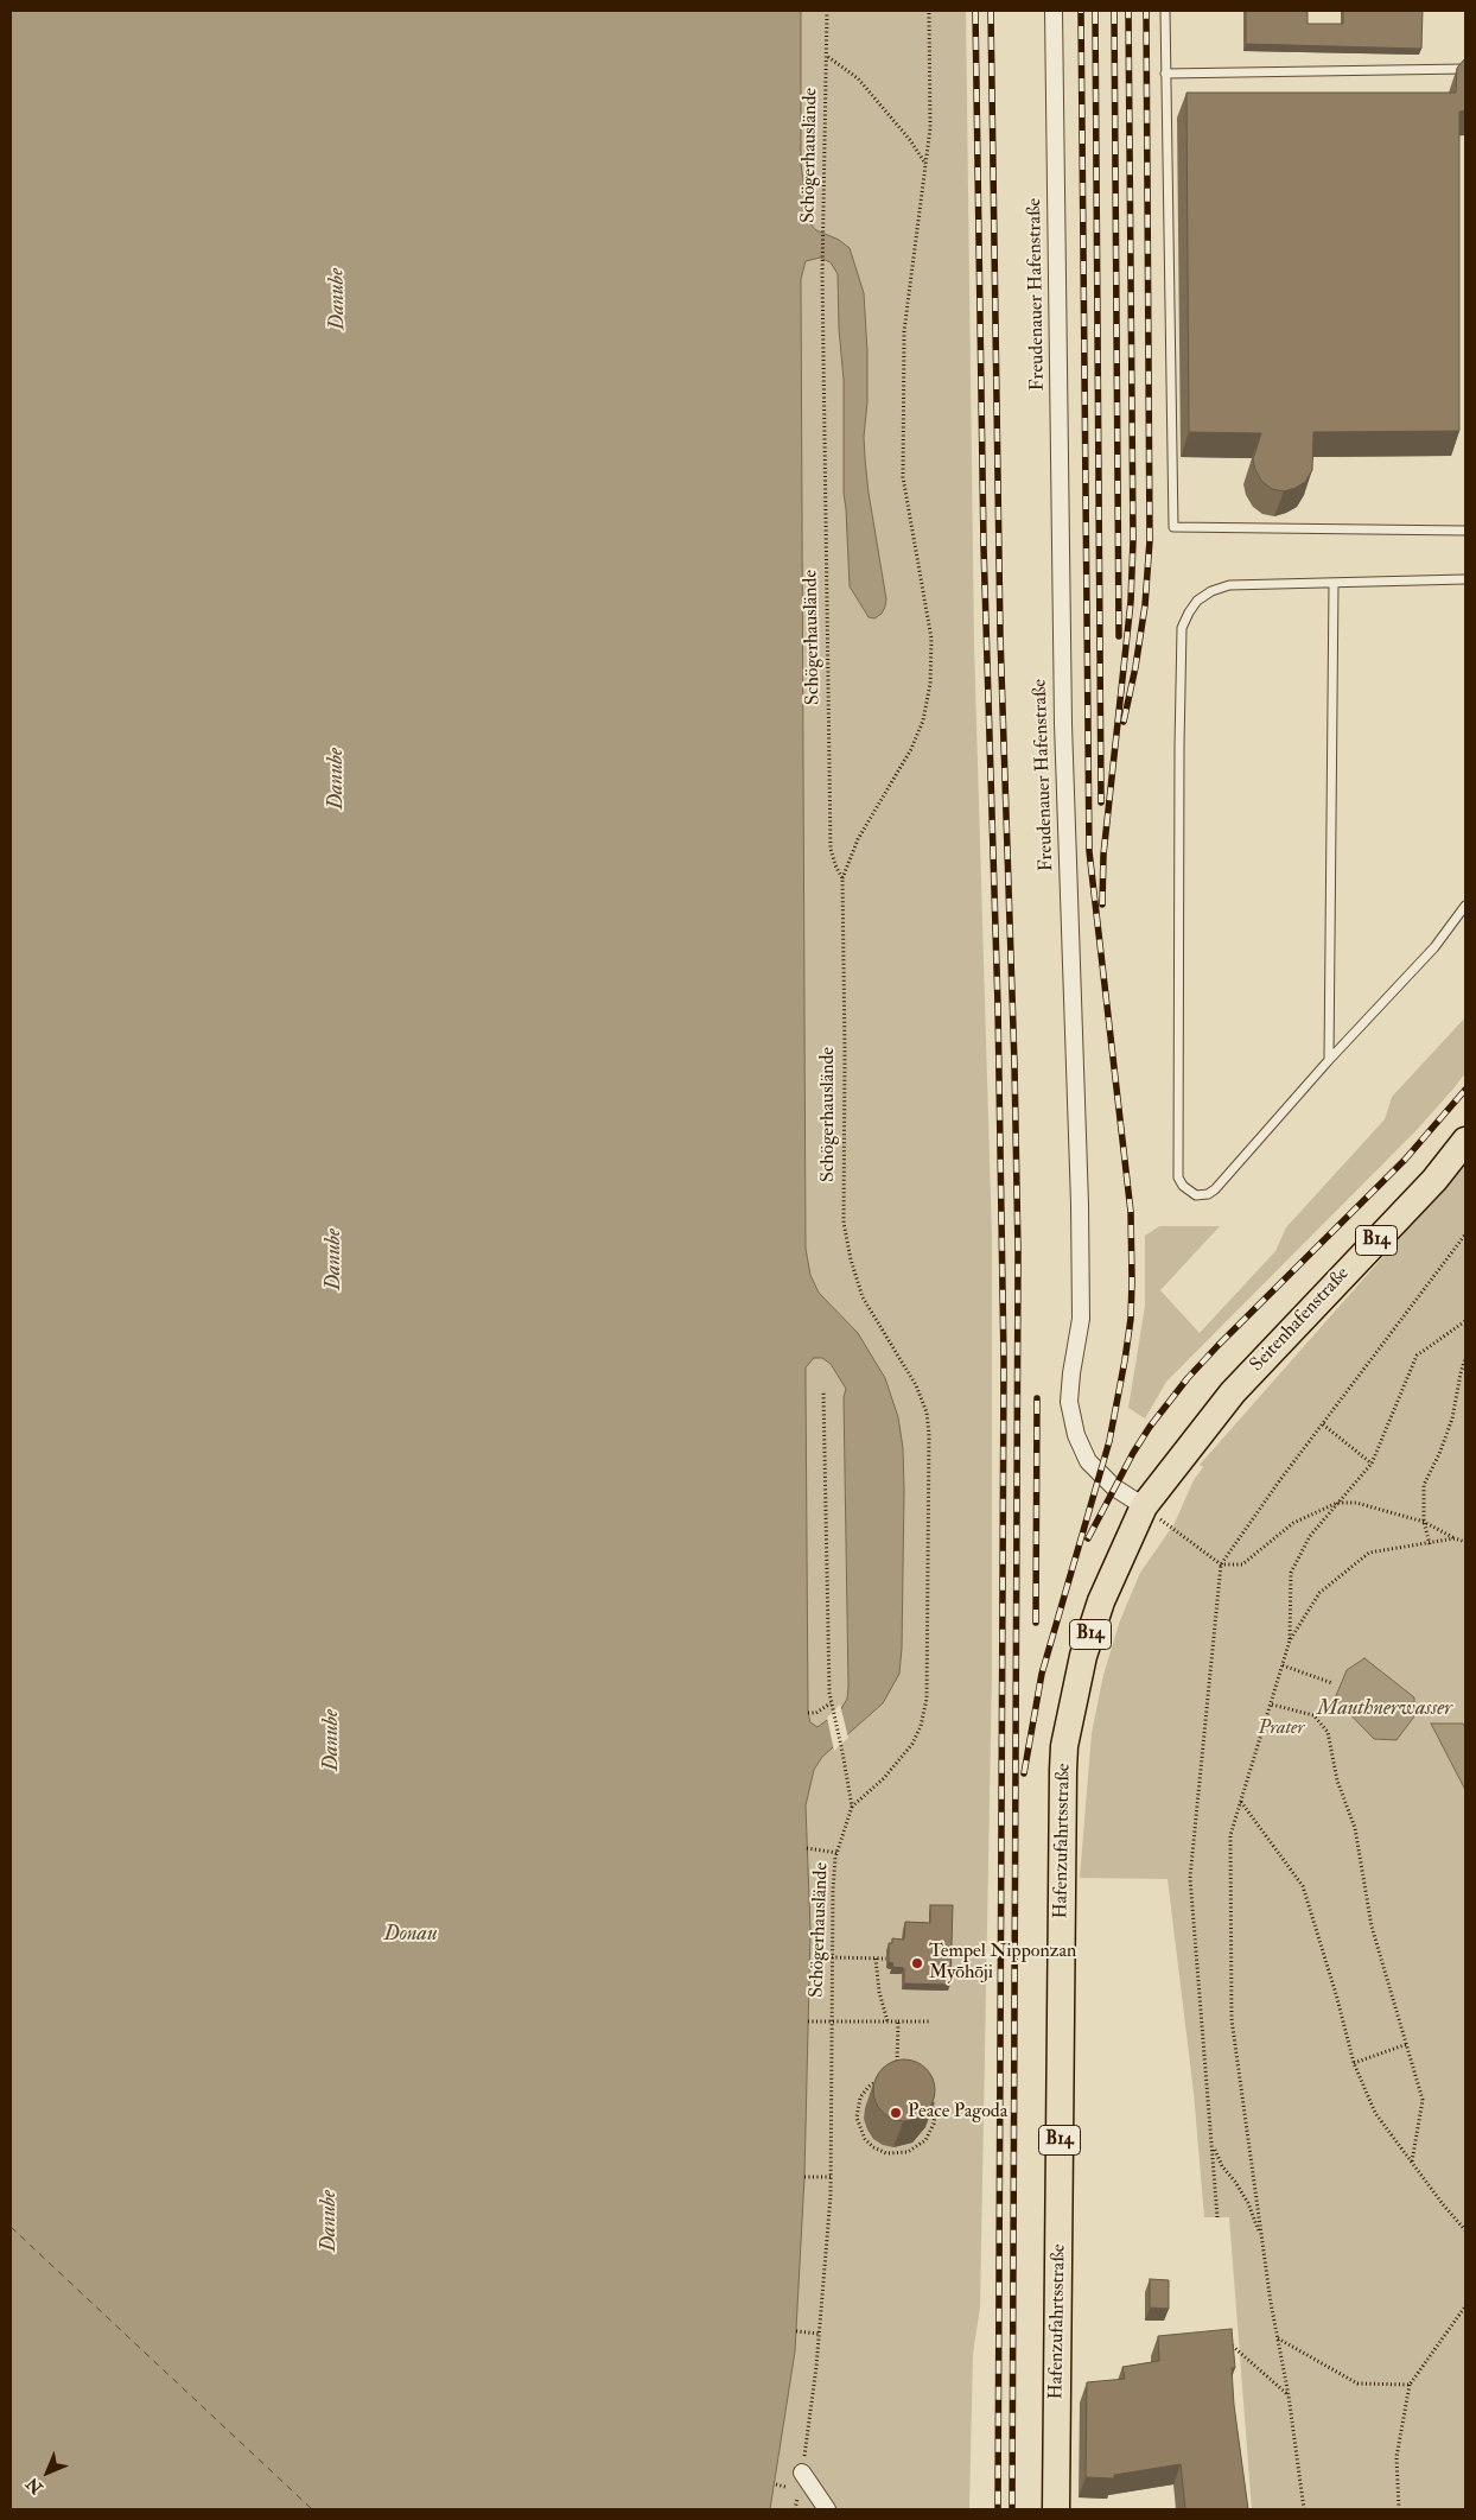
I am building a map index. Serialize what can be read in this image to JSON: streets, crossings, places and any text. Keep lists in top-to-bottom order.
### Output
{
  "streets": {
    "main road": ["B14", "Seitenhafenstraße", "Hafenzufahrtsstraße"],
    "street": ["Freudenauer Hafenstraße"],
    "path": ["Schögerhauslände"]
  },
  "crossings": [
    ["Freudenauer Hafenstraße", "Seitenhafenstraße"],
    ["Freudenauer Hafenstraße", "Hafenzufahrtsstraße"],
    ["Seitenhafenstraße", "Hafenzufahrtsstraße"]
  ],
  "water": ["Danube", "Mauthnerwasser", "Donau"],
  "parks": ["Prater"],
  "places": ["Tempel Nipponzan Myōhōji", "Peace Pagoda"],
  "north": "bottom left"
}
